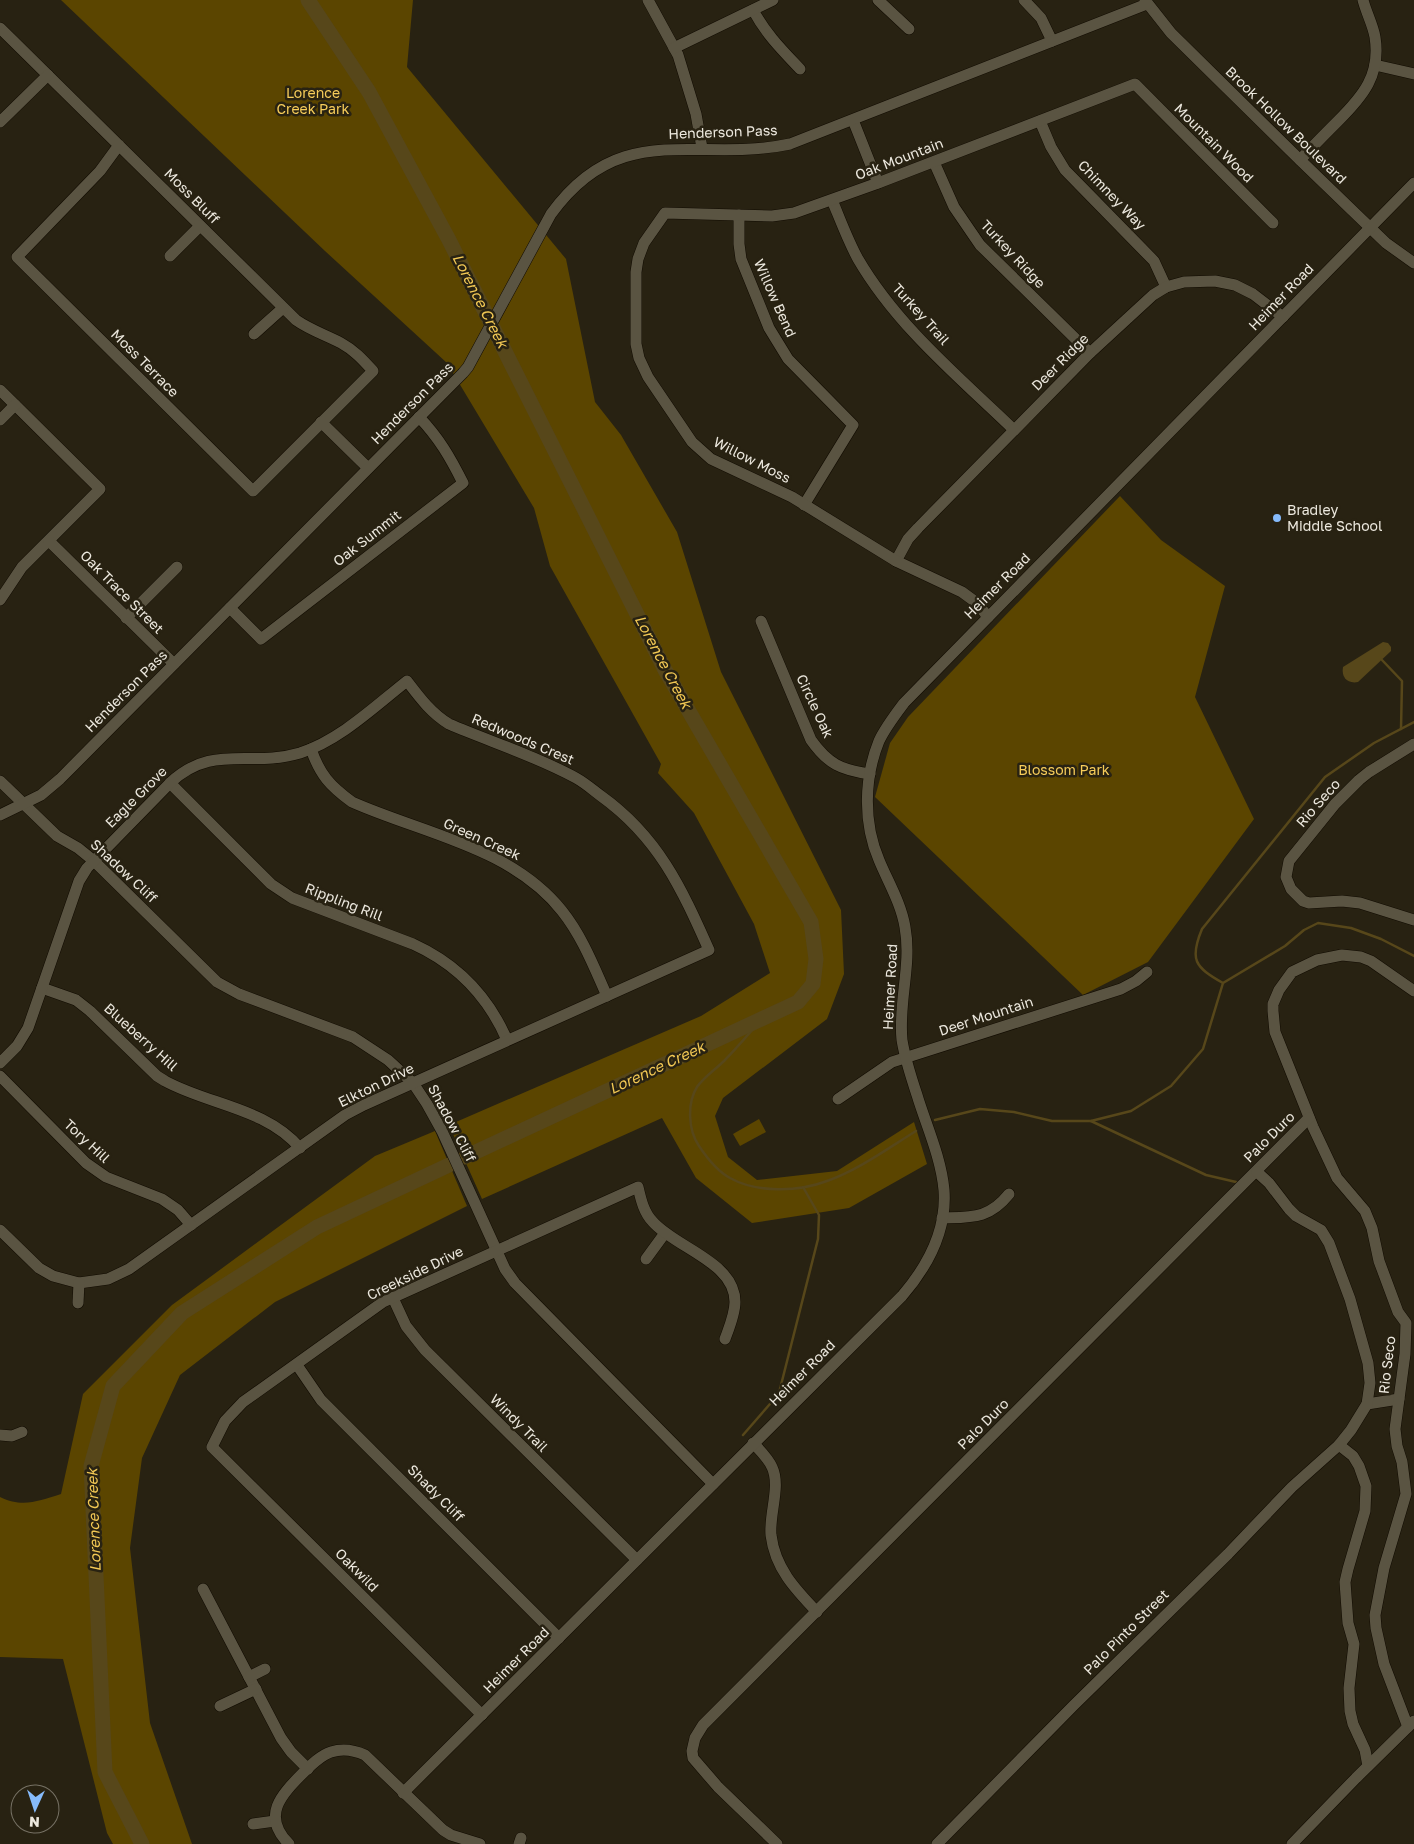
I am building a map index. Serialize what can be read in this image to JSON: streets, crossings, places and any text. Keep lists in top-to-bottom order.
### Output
{
  "streets": {
    "street": [
      "Brook Hollow Boulevard",
      "Henderson Pass",
      "Mountain Wood",
      "Oak Mountain",
      "Chimney Way",
      "Moss Bluff",
      "Turkey Ridge",
      "Heimer Road",
      "Willow Bend",
      "Turkey Trail",
      "Deer Ridge",
      "Moss Terrace",
      "Willow Moss",
      "Oak Summit",
      "Oak Trace Street",
      "Circle Oak",
      "Redwoods Crest",
      "Eagle Grove",
      "Rio Seco",
      "Green Creek",
      "Shadow Cliff",
      "Rippling Rill",
      "Deer Mountain",
      "Blueberry Hill",
      "Elkton Drive",
      "Palo Duro",
      "Tory Hill",
      "Creekside Drive",
      "Windy Trail",
      "Shady Cliff",
      "Oakwild",
      "Palo Pinto Street"
    ]
  },
  "crossings": [
    ["Brook Hollow Boulevard", "Henderson Pass"],
    ["Brook Hollow Boulevard", "Heimer Road"],
    ["Henderson Pass", "Oak Summit"],
    ["Henderson Pass", "Oak Trace Street"],
    ["Henderson Pass", "Shadow Cliff"],
    ["Mountain Wood", "Oak Mountain"],
    ["Oak Mountain", "Chimney Way"],
    ["Oak Mountain", "Turkey Ridge"],
    ["Oak Mountain", "Willow Bend"],
    ["Oak Mountain", "Turkey Trail"],
    ["Oak Mountain", "Willow Moss"],
    ["Chimney Way", "Deer Ridge"],
    ["Moss Bluff", "Moss Terrace"],
    ["Turkey Ridge", "Deer Ridge"],
    ["Heimer Road", "Deer Ridge"],
    ["Heimer Road", "Willow Moss"],
    ["Heimer Road", "Circle Oak"],
    ["Heimer Road", "Shadow Cliff"],
    ["Heimer Road", "Deer Mountain"],
    ["Heimer Road", "Windy Trail"],
    ["Heimer Road", "Shady Cliff"],
    ["Heimer Road", "Oakwild"],
    ["Willow Bend", "Willow Moss"],
    ["Turkey Trail", "Deer Ridge"],
    ["Deer Ridge", "Willow Moss"],
    ["Redwoods Crest", "Eagle Grove"],
    ["Redwoods Crest", "Elkton Drive"],
    ["Eagle Grove", "Green Creek"],
    ["Eagle Grove", "Shadow Cliff"],
    ["Eagle Grove", "Rippling Rill"],
    ["Eagle Grove", "Blueberry Hill"],
    ["Rio Seco", "Palo Duro"],
    ["Rio Seco", "Palo Pinto Street"],
    ["Green Creek", "Elkton Drive"],
    ["Shadow Cliff", "Elkton Drive"],
    ["Shadow Cliff", "Creekside Drive"],
    ["Rippling Rill", "Elkton Drive"],
    ["Blueberry Hill", "Elkton Drive"],
    ["Elkton Drive", "Tory Hill"],
    ["Creekside Drive", "Windy Trail"],
    ["Creekside Drive", "Shady Cliff"],
    ["Creekside Drive", "Oakwild"]
  ],
  "water": ["Lorence Creek"],
  "parks": ["Lorence Creek Park", "Blossom Park"],
  "places": ["Bradley Middle School"],
  "north": "bottom"
}
